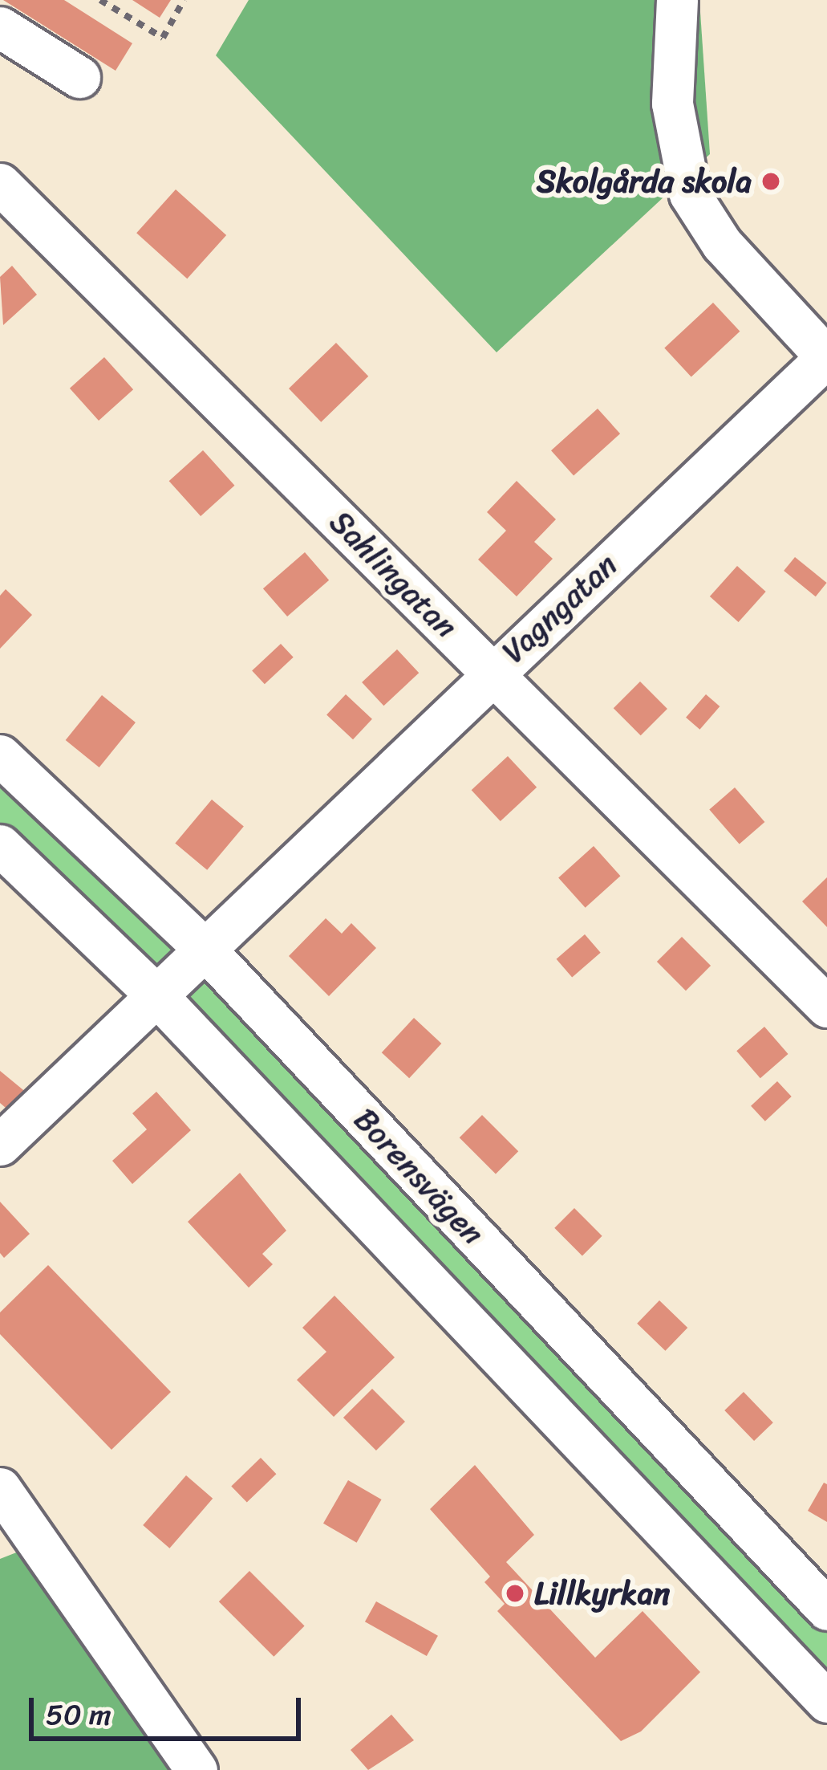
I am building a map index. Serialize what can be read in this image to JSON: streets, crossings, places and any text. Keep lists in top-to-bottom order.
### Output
{
  "streets": {
    "street": ["Sahlingatan", "Vagngatan", "Borensvägen"]
  },
  "crossings": [
    ["Sahlingatan", "Vagngatan"],
    ["Vagngatan", "Borensvägen"]
  ],
  "places": ["Skolgårda skola", "Lillkyrkan"],
  "scale_bar": "50 m"
}
